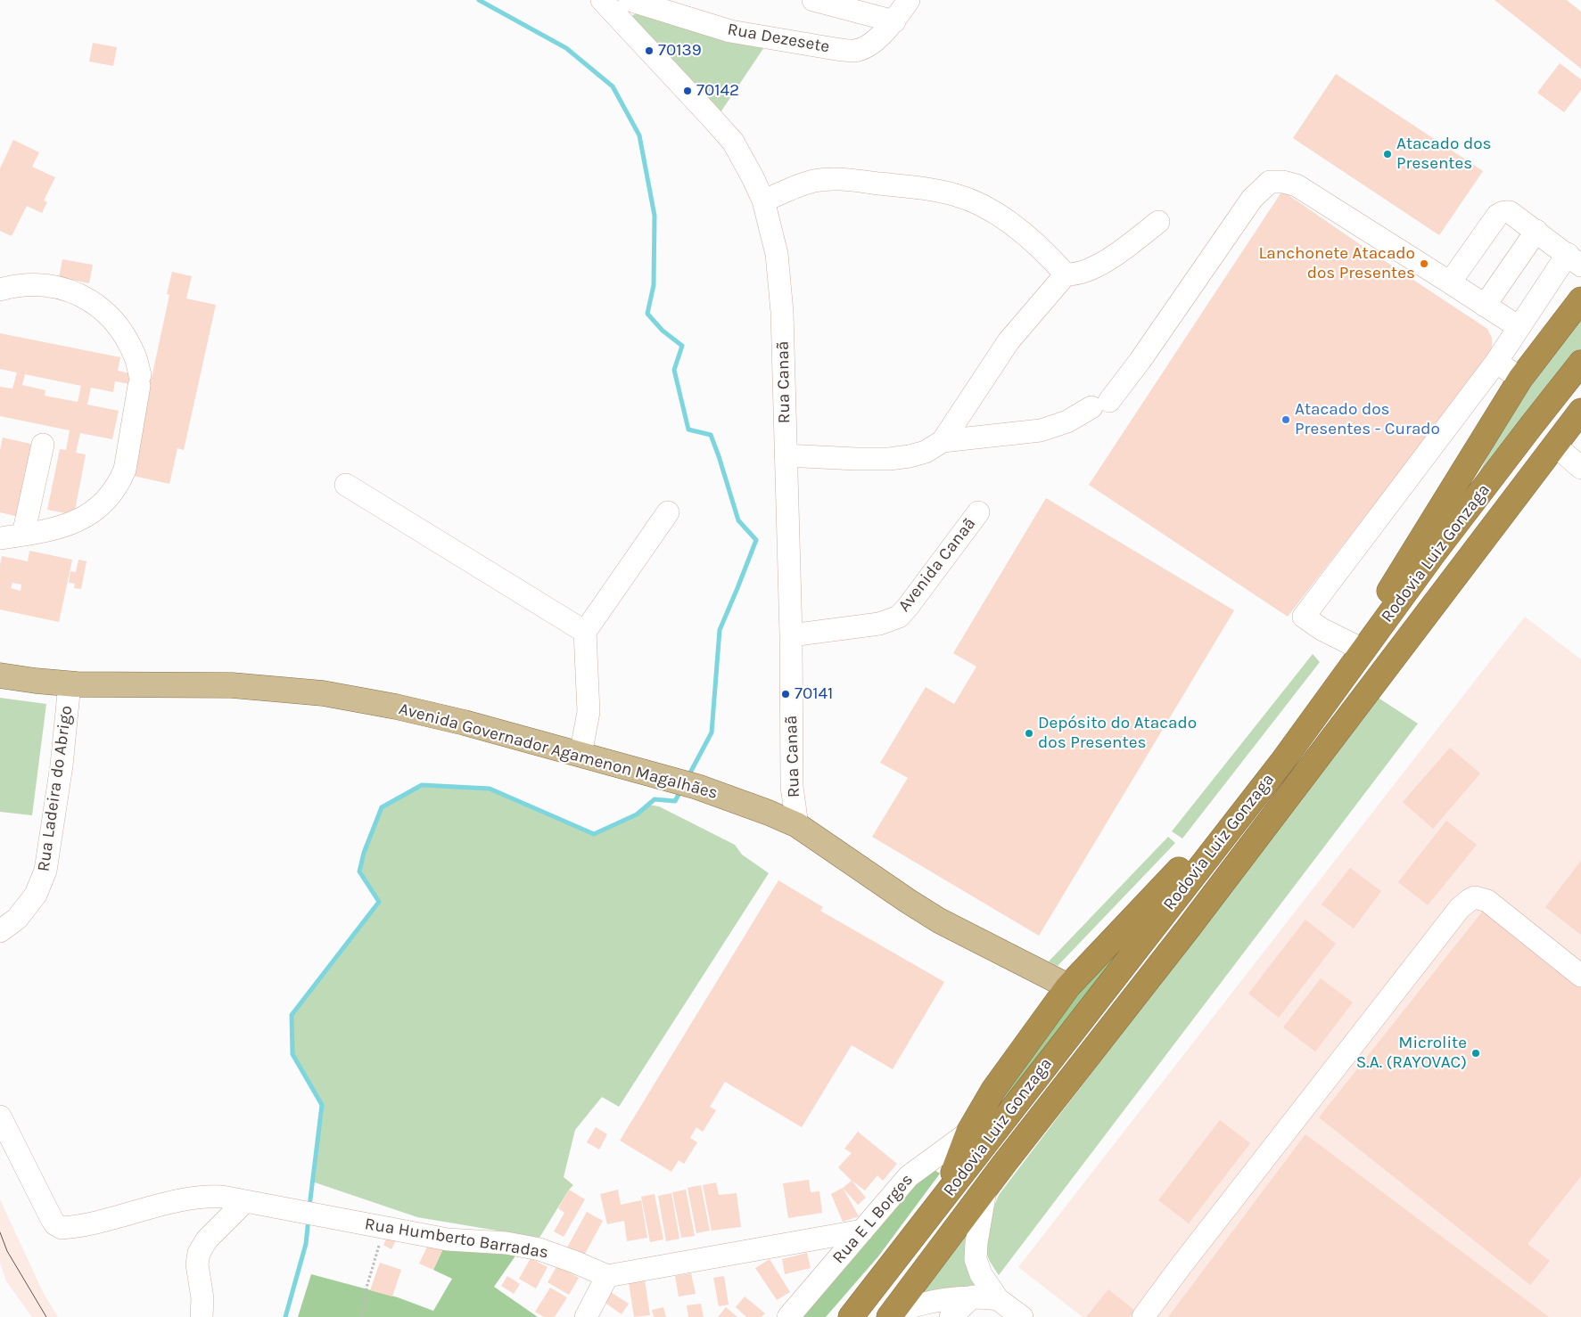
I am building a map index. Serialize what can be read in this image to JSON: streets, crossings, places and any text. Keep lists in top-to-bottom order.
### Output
{
  "streets": {
    "highway": ["Rodovia Luiz Gonzaga"],
    "main road": ["Avenida Governador Agamenon Magalhães"],
    "street": [
      "Rua Dezesete",
      "Rua Canaã",
      "Avenida Canaã",
      "Rua Ladeira do Abrigo",
      "Rua E L Borges",
      "Rua Humberto Barradas"
    ]
  },
  "crossings": [
    ["Rua Canaã", "Avenida Canaã"],
    ["Rua Canaã", "Avenida Governador Agamenon Magalhães"],
    ["Avenida Governador Agamenon Magalhães", "Rua Ladeira do Abrigo"]
  ],
  "places": [
    "70139",
    "70142",
    "Atacado dos Presentes",
    "Lanchonete Atacado dos Presentes",
    "Atacado dos Presentes - Curado",
    "70141",
    "Depósito do Atacado dos Presentes",
    "Microlite S.A. (RAYOVAC)"
  ]
}
